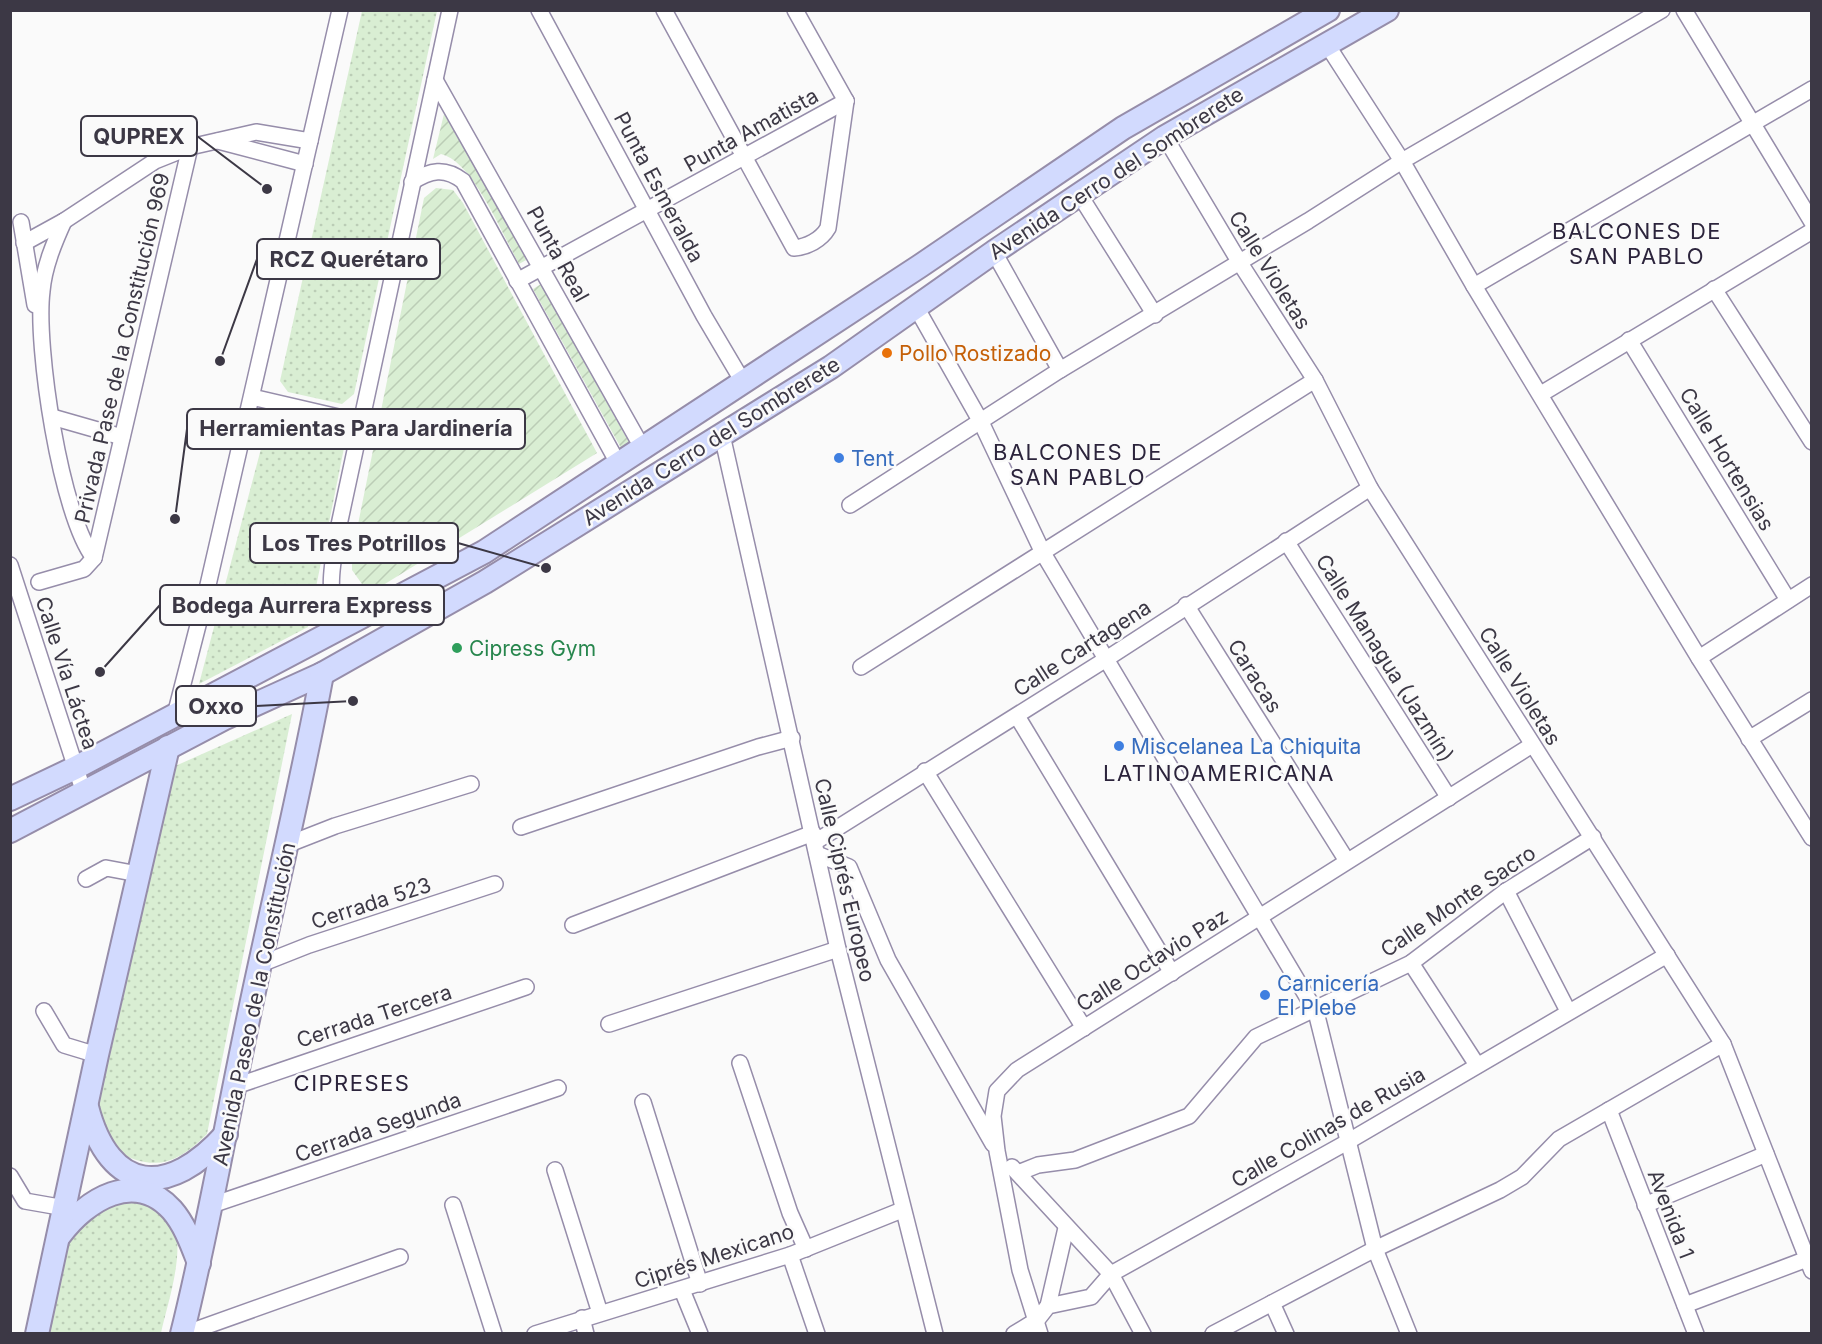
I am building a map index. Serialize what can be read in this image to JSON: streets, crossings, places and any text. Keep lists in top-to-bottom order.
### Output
{
  "streets": {
    "main road": ["Avenida Cerro del Sombrerete", "Avenida Paseo de la Constitución"],
    "street": [
      "Punta Amatista",
      "Punta Esmeralda",
      "Punta Real",
      "Calle Violetas",
      "Privada Pase de la Constitución 969",
      "Calle Hortensias",
      "Calle Cartagena",
      "Calle Managua (Jazmín)",
      "Calle Vía Láctea",
      "Caracas",
      "Calle Ciprés Europeo",
      "Calle Monte Sacro",
      "Cerrada 523",
      "Calle Octavio Paz",
      "Cerrada Tercera",
      "Cerrada Segunda",
      "Calle Colinas de Rusia",
      "Avenida 1",
      "Ciprés Mexicano"
    ]
  },
  "crossings": [
    ["Punta Amatista", "Punta Esmeralda"],
    ["Punta Amatista", "Punta Real"],
    ["Avenida Cerro del Sombrerete", "Punta Esmeralda"],
    ["Avenida Cerro del Sombrerete", "Punta Real"],
    ["Avenida Cerro del Sombrerete", "Calle Violetas"],
    ["Avenida Cerro del Sombrerete", "Calle Vía Láctea"],
    ["Avenida Cerro del Sombrerete", "Calle Ciprés Europeo"],
    ["Avenida Cerro del Sombrerete", "Avenida Paseo de la Constitución"],
    ["Calle Violetas", "Calle Cartagena"],
    ["Calle Violetas", "Calle Monte Sacro"],
    ["Calle Violetas", "Calle Octavio Paz"],
    ["Calle Violetas", "Calle Colinas de Rusia"],
    ["Calle Cartagena", "Calle Managua (Jazmín)"],
    ["Calle Cartagena", "Caracas"],
    ["Calle Cartagena", "Calle Ciprés Europeo"],
    ["Calle Managua (Jazmín)", "Calle Octavio Paz"],
    ["Caracas", "Calle Octavio Paz"],
    ["Calle Ciprés Europeo", "Ciprés Mexicano"],
    ["Cerrada 523", "Avenida Paseo de la Constitución"],
    ["Avenida Paseo de la Constitución", "Cerrada Tercera"],
    ["Avenida Paseo de la Constitución", "Cerrada Segunda"]
  ],
  "districts": [
    "BALCONES DE SAN PABLO",
    "BALCONES DE SAN PABLO",
    "LATINOAMERICANA",
    "CIPRESES"
  ],
  "places": [
    "QUPREX",
    "Pollo Rostizado",
    "RCZ Querétaro",
    "Tent",
    "Herramientas Para Jardinería",
    "Los Tres Potrillos",
    "Cipress Gym",
    "Bodega Aurrera Express",
    "Oxxo",
    "Miscelanea La Chiquita",
    "Carnicería El Plebe"
  ]
}
